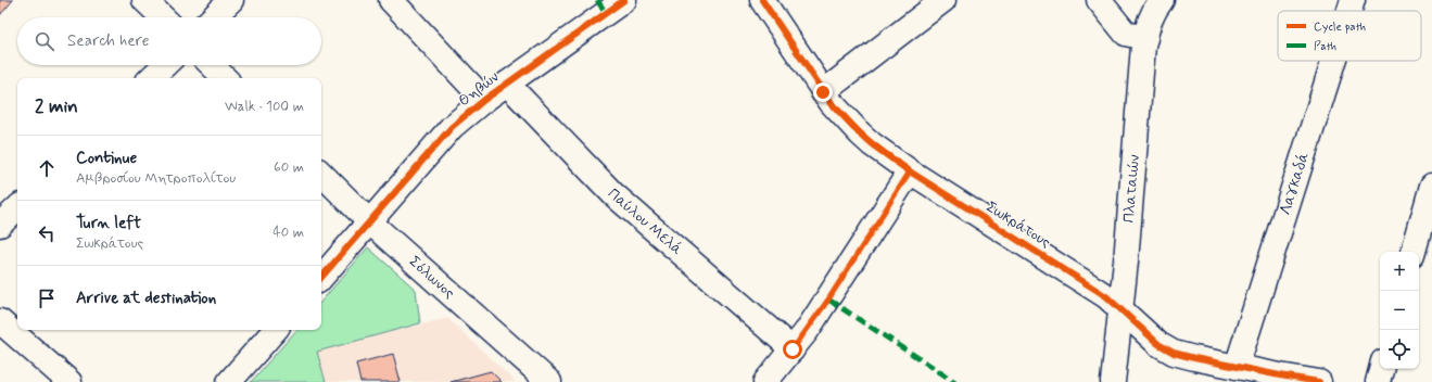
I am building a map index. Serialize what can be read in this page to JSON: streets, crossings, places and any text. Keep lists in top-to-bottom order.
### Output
{
  "streets": {
    "street": [
      "Θηβών",
      "Λαγκαδά",
      "Πλαταιών",
      "Παύλου Μελά",
      "Σωκράτους",
      "Σόλωνος"
    ]
  },
  "crossings": [
    ["Θηβών", "Παύλου Μελά"],
    ["Θηβών", "Σόλωνος"],
    ["Λαγκαδά", "Σωκράτους"],
    ["Πλαταιών", "Σωκράτους"]
  ],
  "legend": ["Cycle path", "Path"],
  "page": {
    "search": "Search here",
    "heading": ["2 min", "Walk · 100 m"],
    "list": [
      ["Continue", "Αμβροσίου Μητροπολίτου", "60 m"],
      ["Turn left", "Σωκράτους", "40 m"],
      "Arrive at destination"
    ],
    "map_buttons": ["+", "−"]
  }
}
